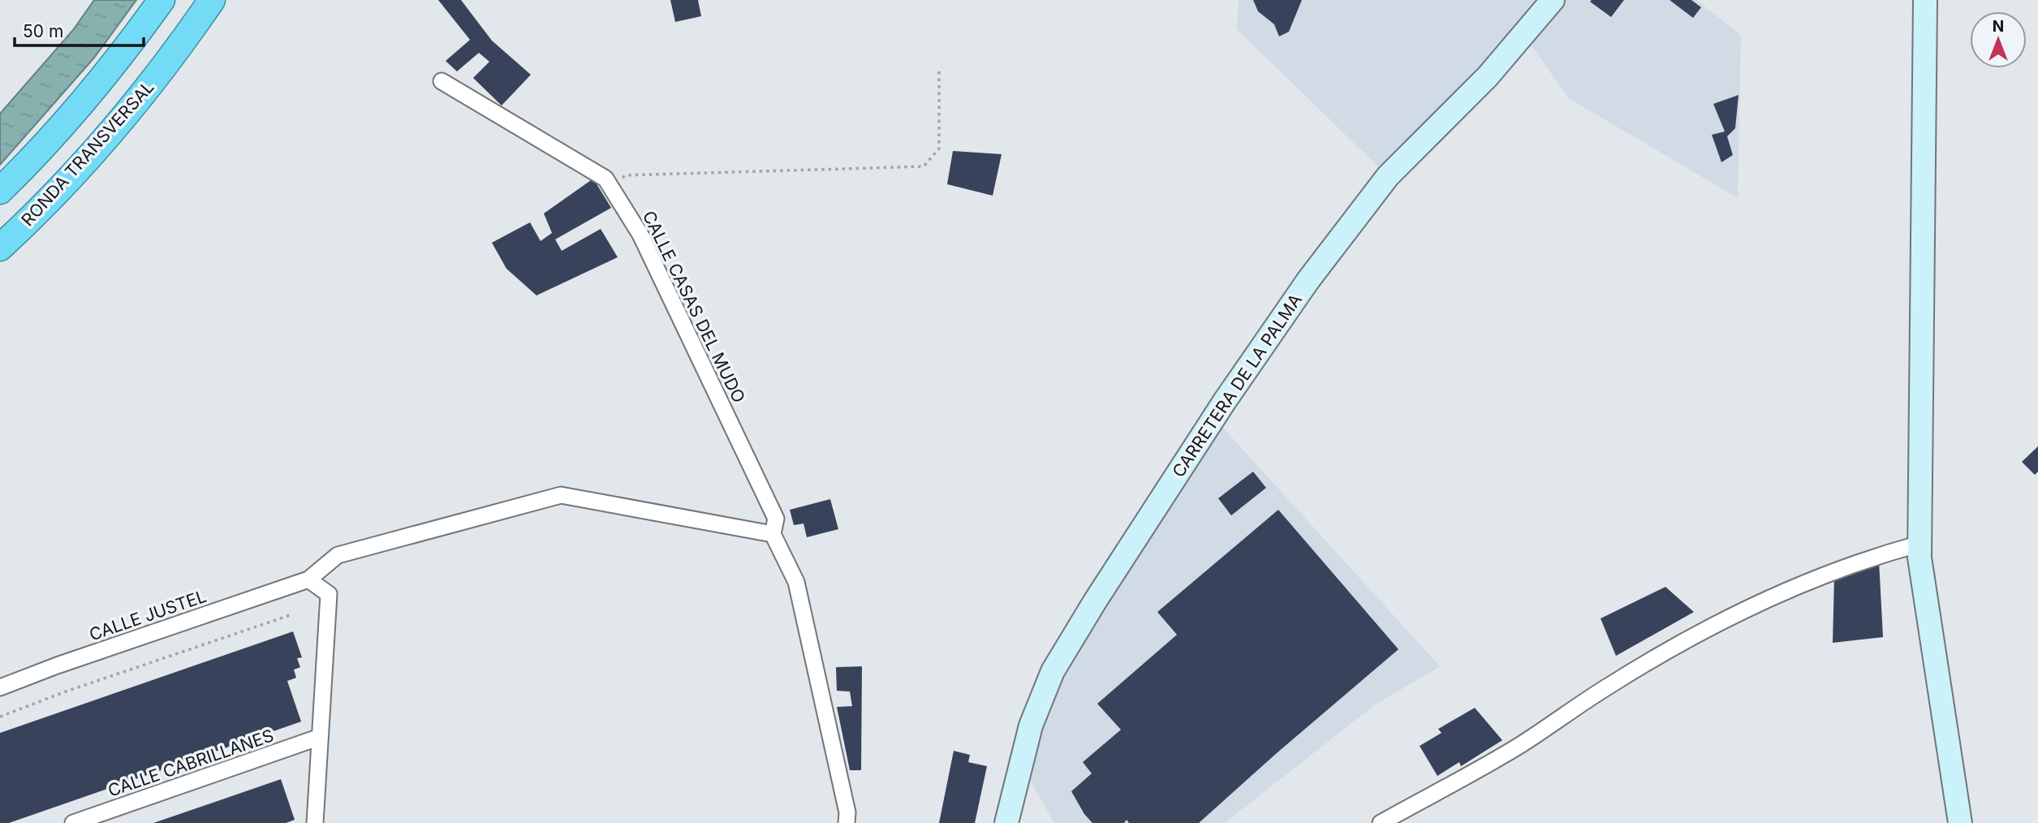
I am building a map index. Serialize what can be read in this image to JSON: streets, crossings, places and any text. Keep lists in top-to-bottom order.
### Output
{
  "streets": {
    "highway": ["RONDA TRANSVERSAL"],
    "main road": ["CARRETERA DE LA PALMA"],
    "street": ["CALLE CASAS DEL MUDO", "CALLE JUSTEL", "CALLE CABRILLANES"]
  },
  "scale_bar": "50 m",
  "north": "top"
}
